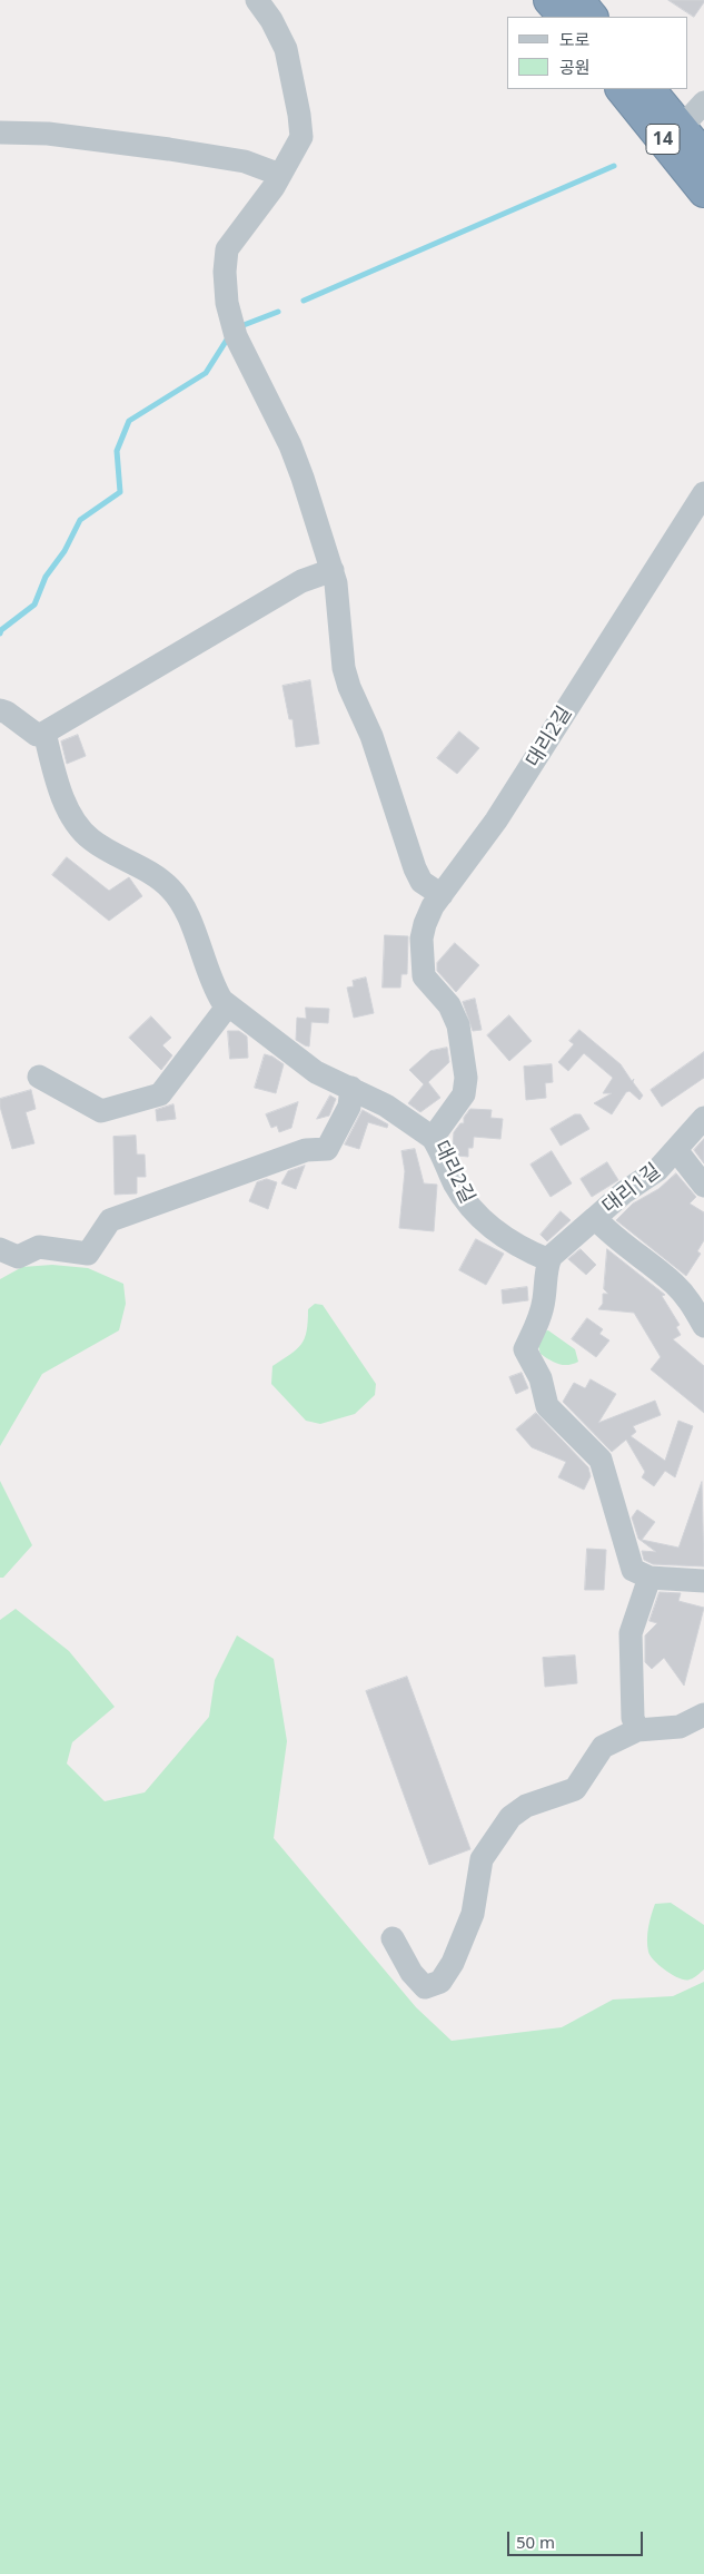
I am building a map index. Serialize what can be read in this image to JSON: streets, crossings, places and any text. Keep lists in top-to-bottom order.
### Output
{
  "streets": {
    "highway": ["14"],
    "street": ["대리2길", "대리1길"]
  },
  "legend": ["도로", "공원"],
  "scale_bar": "50 m"
}
